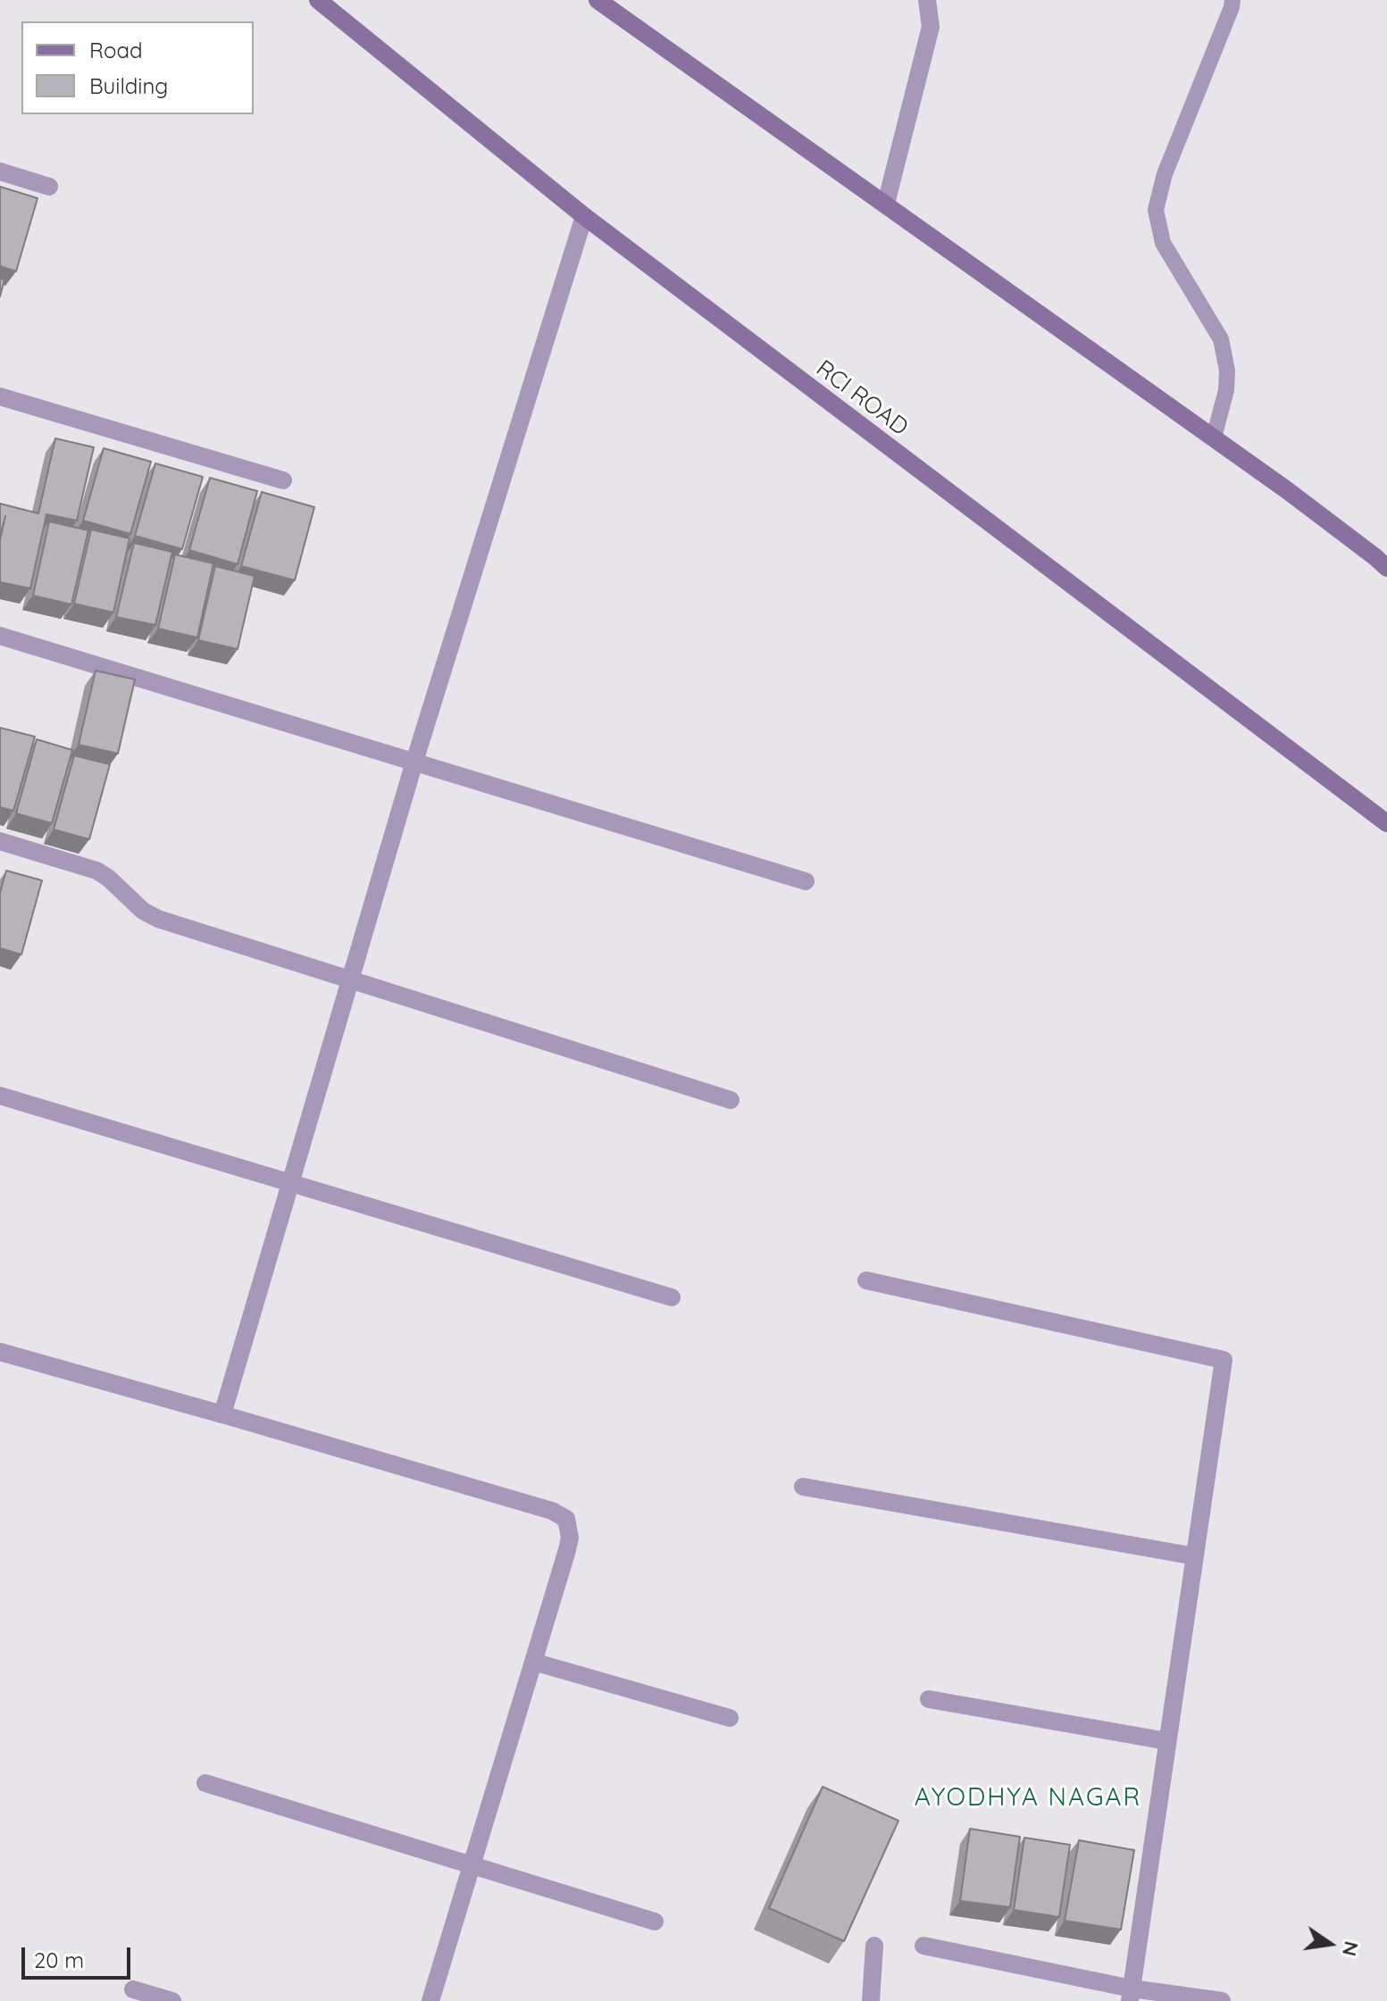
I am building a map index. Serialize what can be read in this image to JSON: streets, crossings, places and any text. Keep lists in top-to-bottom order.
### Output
{
  "streets": {
    "main road": ["RCI ROAD"]
  },
  "districts": ["AYODHYA NAGAR"],
  "legend": ["Road", "Building"],
  "scale_bar": "20 m",
  "north": "right"
}
